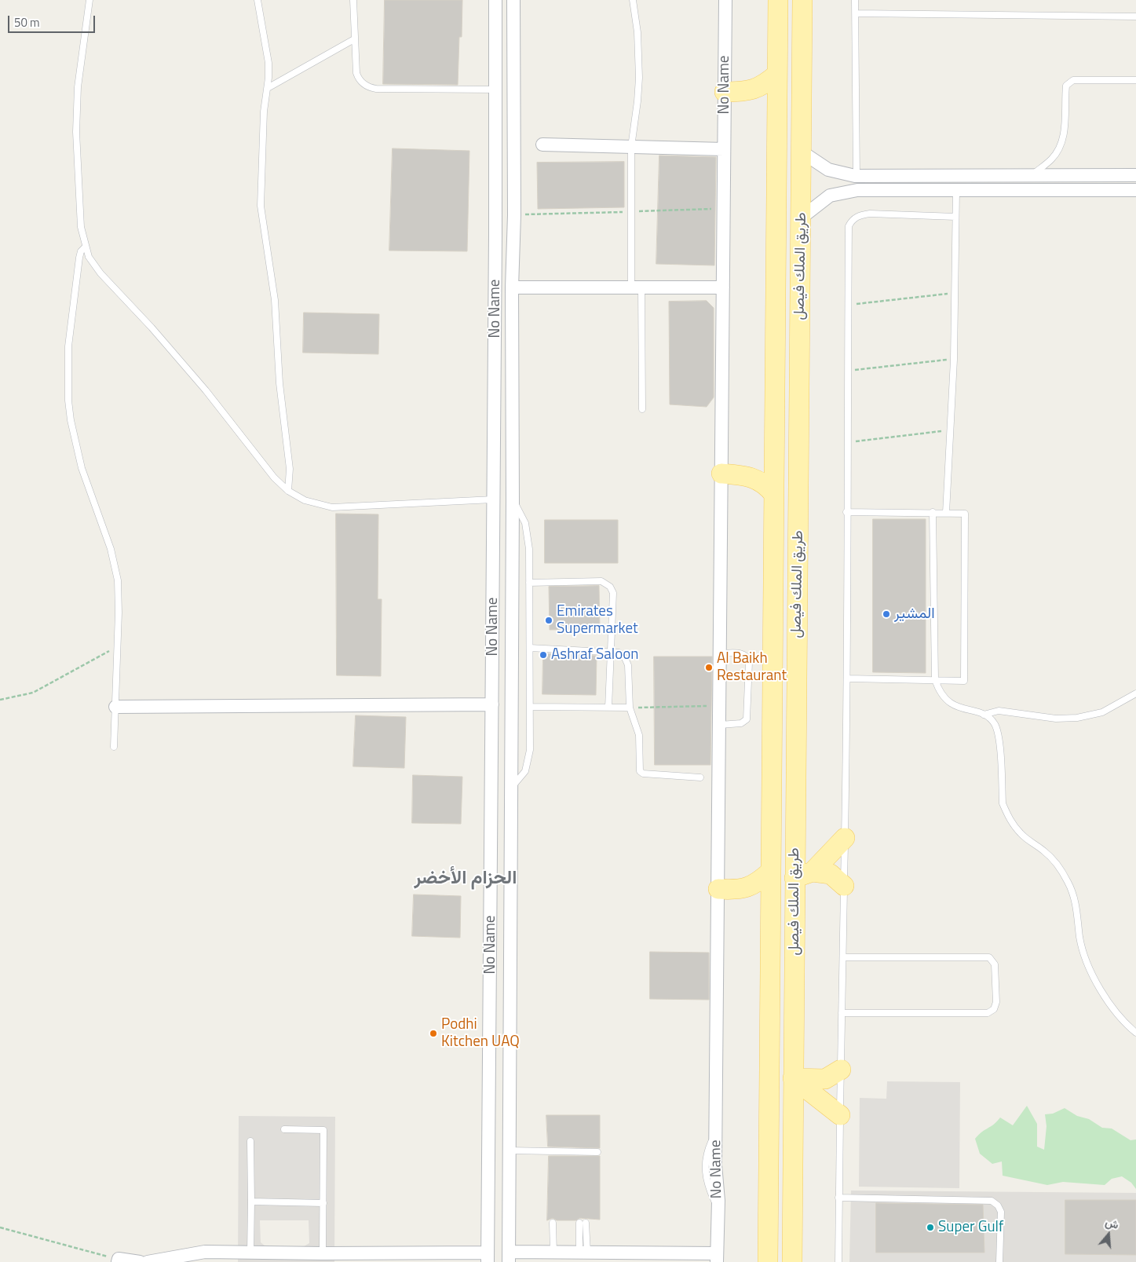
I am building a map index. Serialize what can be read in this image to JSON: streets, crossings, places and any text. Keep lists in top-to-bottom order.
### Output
{
  "streets": {
    "main road": ["طريق الملك فيصل"],
    "street": ["No Name"]
  },
  "districts": ["الحزام الأخضر"],
  "places": [
    "المشير",
    "Emirates Supermarket",
    "Ashraf Saloon",
    "Al Baikh Restaurant",
    "Podhi Kitchen UAQ",
    "Super Gulf"
  ],
  "scale_bar": "50 m",
  "north": "top"
}
